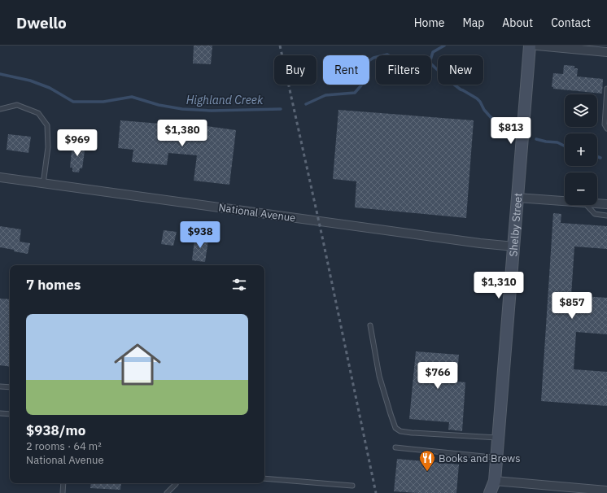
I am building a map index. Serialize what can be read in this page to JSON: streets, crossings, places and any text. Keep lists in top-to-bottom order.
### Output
{
  "streets": {
    "main road": ["Shelby Street"],
    "street": ["National Avenue"]
  },
  "crossings": [
    ["National Avenue", "Shelby Street"]
  ],
  "water": ["Highland Creek"],
  "places": {
    "restaurant": ["Books and Brews"]
  },
  "page": {
    "header": "Dwello",
    "nav": [
      "Home",
      "Map",
      "About",
      "Contact"
    ],
    "chip": [
      "Buy",
      "Rent",
      "Filters",
      "New"
    ],
    "map_buttons": ["+", "−"],
    "price": [
      "$813",
      "$1,380",
      "$969",
      "$938",
      "$1,310",
      "$857",
      "$766"
    ],
    "heading": "7 homes",
    "list": [
      {
        "name": "$938/mo",
        "note": "2 rooms · 64 m² · National Avenue"
      }
    ]
  }
}
